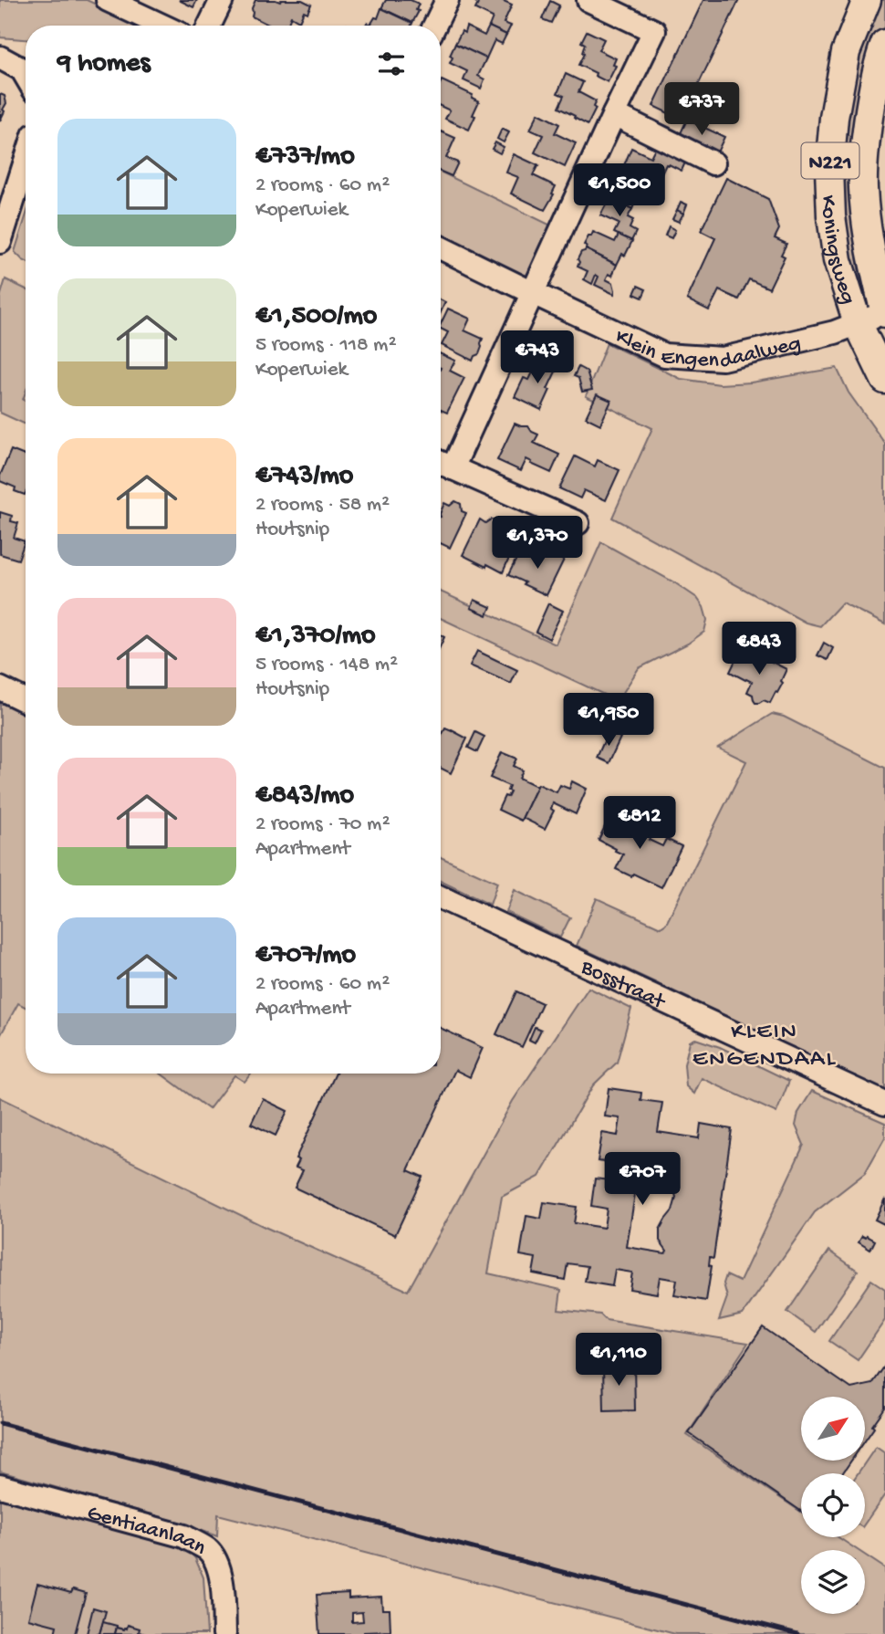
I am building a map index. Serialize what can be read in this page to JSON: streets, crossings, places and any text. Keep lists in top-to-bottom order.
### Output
{
  "streets": {
    "main road": ["N221", "Koningsweg"],
    "street": ["Klein Engendaalweg", "Bosstraat", "Gentiaanlaan"]
  },
  "crossings": [
    ["Koningsweg", "Klein Engendaalweg"]
  ],
  "districts": ["KLEIN ENGENDAAL"],
  "north": "top right",
  "page": {
    "heading": "9 homes",
    "price": [
      "€737",
      "€1,500",
      "€743",
      "€1,370",
      "€843",
      "€1,950",
      "€812",
      "€707",
      "€1,110"
    ],
    "list": [
      {
        "name": "€737/mo",
        "note": "2 rooms · 60 m² · Koperwiek"
      },
      {
        "name": "€1,500/mo",
        "note": "5 rooms · 118 m² · Koperwiek"
      },
      {
        "name": "€743/mo",
        "note": "2 rooms · 58 m² · Houtsnip"
      },
      {
        "name": "€1,370/mo",
        "note": "5 rooms · 148 m² · Houtsnip"
      },
      {
        "name": "€843/mo",
        "note": "2 rooms · 70 m² · Apartment"
      },
      {
        "name": "€707/mo",
        "note": "2 rooms · 60 m² · Apartment"
      }
    ]
  }
}
